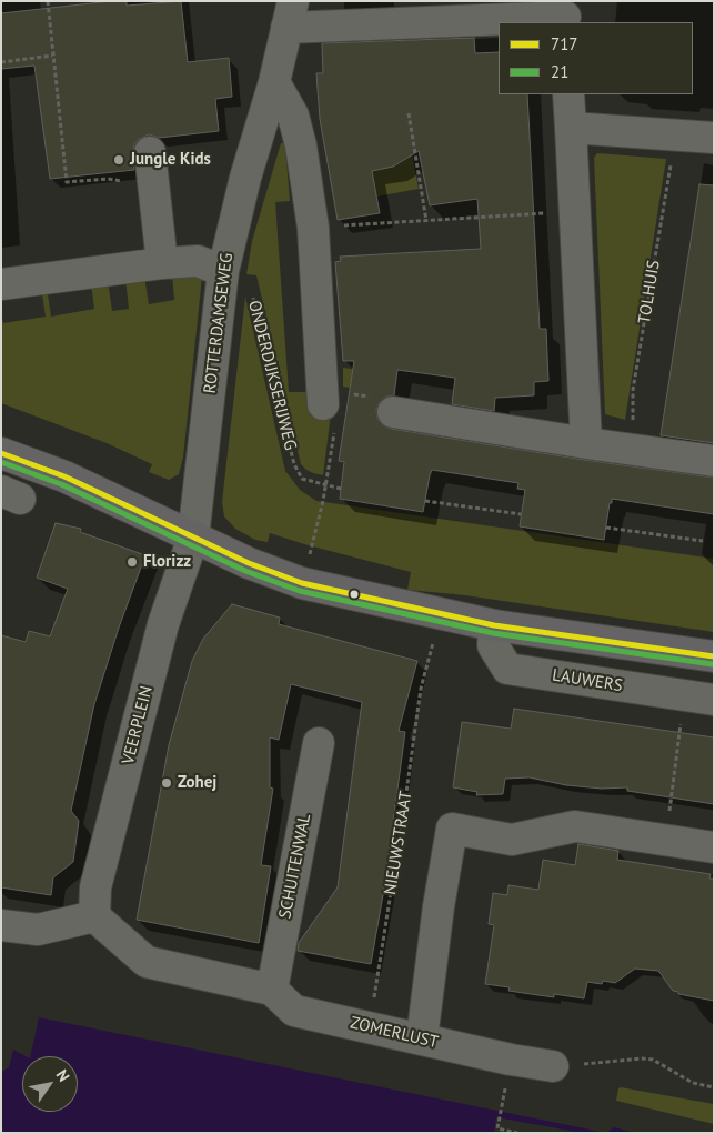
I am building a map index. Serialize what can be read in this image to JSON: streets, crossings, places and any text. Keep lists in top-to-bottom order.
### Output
{
  "streets": {
    "street": [
      "ROTTERDAMSEWEG",
      "LAUWERS",
      "VEERPLEIN",
      "SCHUITENWAL",
      "ZOMERLUST"
    ],
    "path": ["TOLHUIS", "ONDERDIJKSERIJWEG", "NIEUWSTRAAT"]
  },
  "crossings": [
    ["ROTTERDAMSEWEG", "ONDERDIJKSERIJWEG"],
    ["ROTTERDAMSEWEG", "VEERPLEIN"],
    ["NIEUWSTRAAT", "ZOMERLUST"],
    ["SCHUITENWAL", "ZOMERLUST"]
  ],
  "places": ["Jungle Kids", "Florizz", "Zohej"],
  "lines": ["transit line 717", "transit line 21"],
  "legend": ["717", "21"],
  "north": "top right"
}
